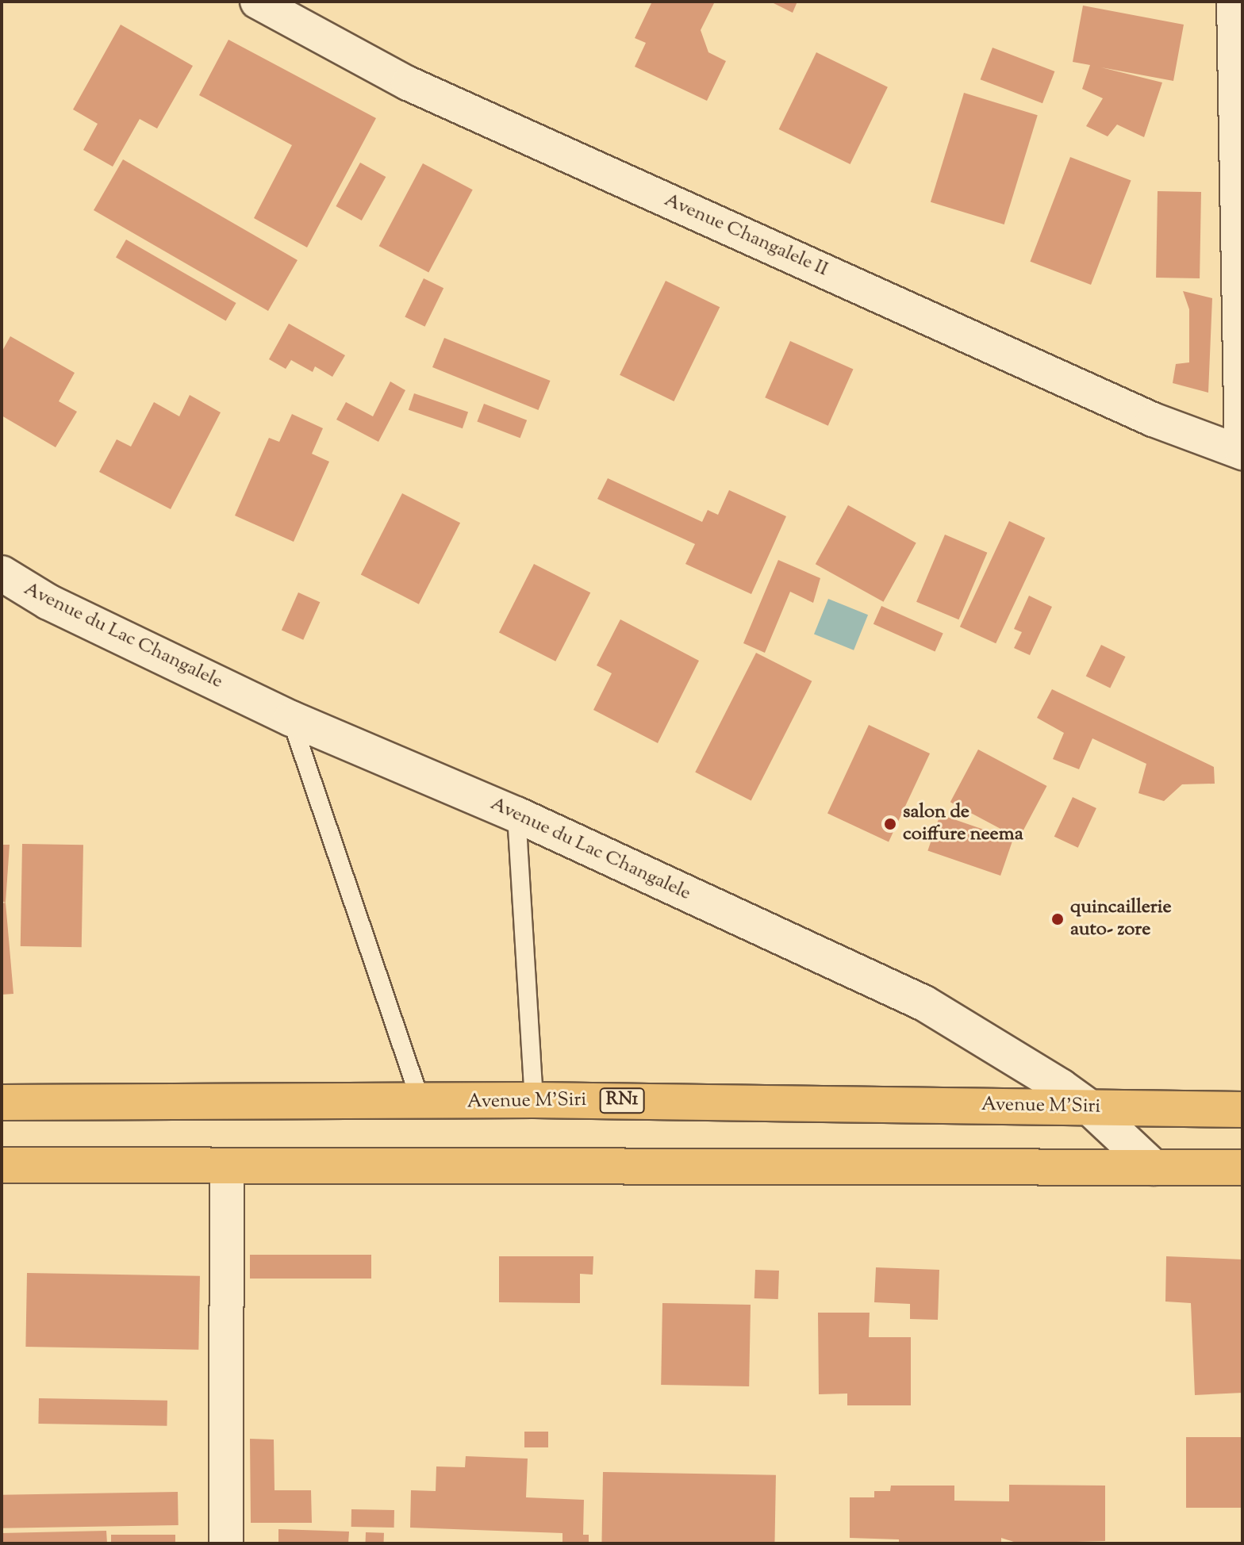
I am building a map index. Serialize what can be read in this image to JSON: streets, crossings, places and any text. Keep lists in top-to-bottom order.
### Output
{
  "streets": {
    "highway": ["RN1", "Avenue M'Siri"],
    "street": ["Avenue Changalele II", "Avenue du Lac Changalele"]
  },
  "crossings": [
    ["Avenue du Lac Changalele", "Avenue M'Siri"]
  ],
  "places": ["salon de coiffure neema", "quincaillerie auto- zore"]
}
